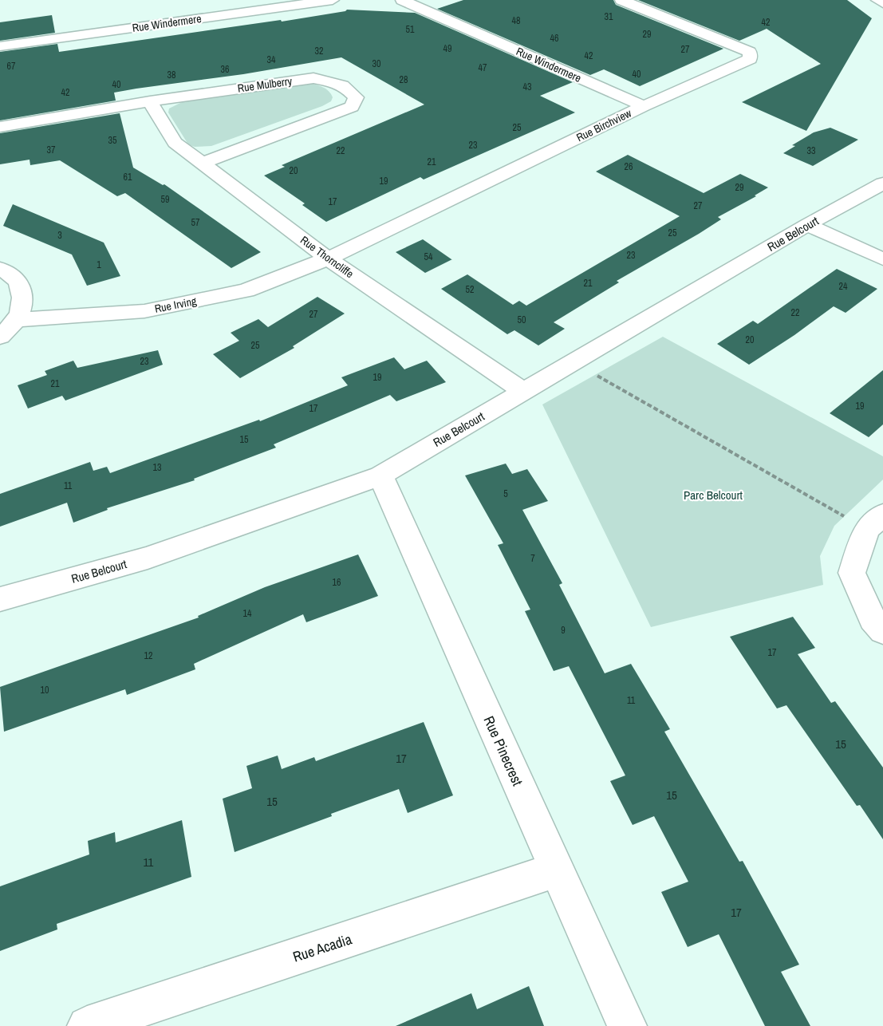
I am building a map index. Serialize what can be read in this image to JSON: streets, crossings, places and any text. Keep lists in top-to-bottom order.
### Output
{
  "streets": {
    "street": [
      "Rue Windermere",
      "Rue Mulberry",
      "Rue Birchview",
      "Rue Belcourt",
      "Rue Thorncliffe",
      "Rue Irving",
      "Rue Pinecrest",
      "Rue Acadia"
    ]
  },
  "crossings": [
    ["Rue Windermere", "Rue Birchview"],
    ["Rue Mulberry", "Rue Thorncliffe"],
    ["Rue Birchview", "Rue Thorncliffe"],
    ["Rue Birchview", "Rue Irving"],
    ["Rue Belcourt", "Rue Thorncliffe"],
    ["Rue Belcourt", "Rue Pinecrest"],
    ["Rue Thorncliffe", "Rue Irving"],
    ["Rue Pinecrest", "Rue Acadia"]
  ],
  "parks": ["Parc Belcourt"],
  "house_numbers": [
    "31",
    "48",
    "42",
    "51",
    "29",
    "46",
    "49",
    "27",
    "32",
    "42",
    "34",
    "30",
    "67",
    "47",
    "36",
    "40",
    "38",
    "28",
    "40",
    "43",
    "42",
    "25",
    "35",
    "23",
    "37",
    "22",
    "33",
    "21",
    "26",
    "20",
    "61",
    "19",
    "29",
    "59",
    "17",
    "27",
    "57",
    "25",
    "3",
    "23",
    "54",
    "1",
    "21",
    "24",
    "52",
    "22",
    "27",
    "50",
    "20",
    "25",
    "23",
    "19",
    "21",
    "19",
    "17",
    "15",
    "13",
    "11",
    "5",
    "7",
    "16",
    "14",
    "9",
    "17",
    "12",
    "10",
    "11",
    "15",
    "17",
    "15",
    "15",
    "11",
    "17"
  ]
}
